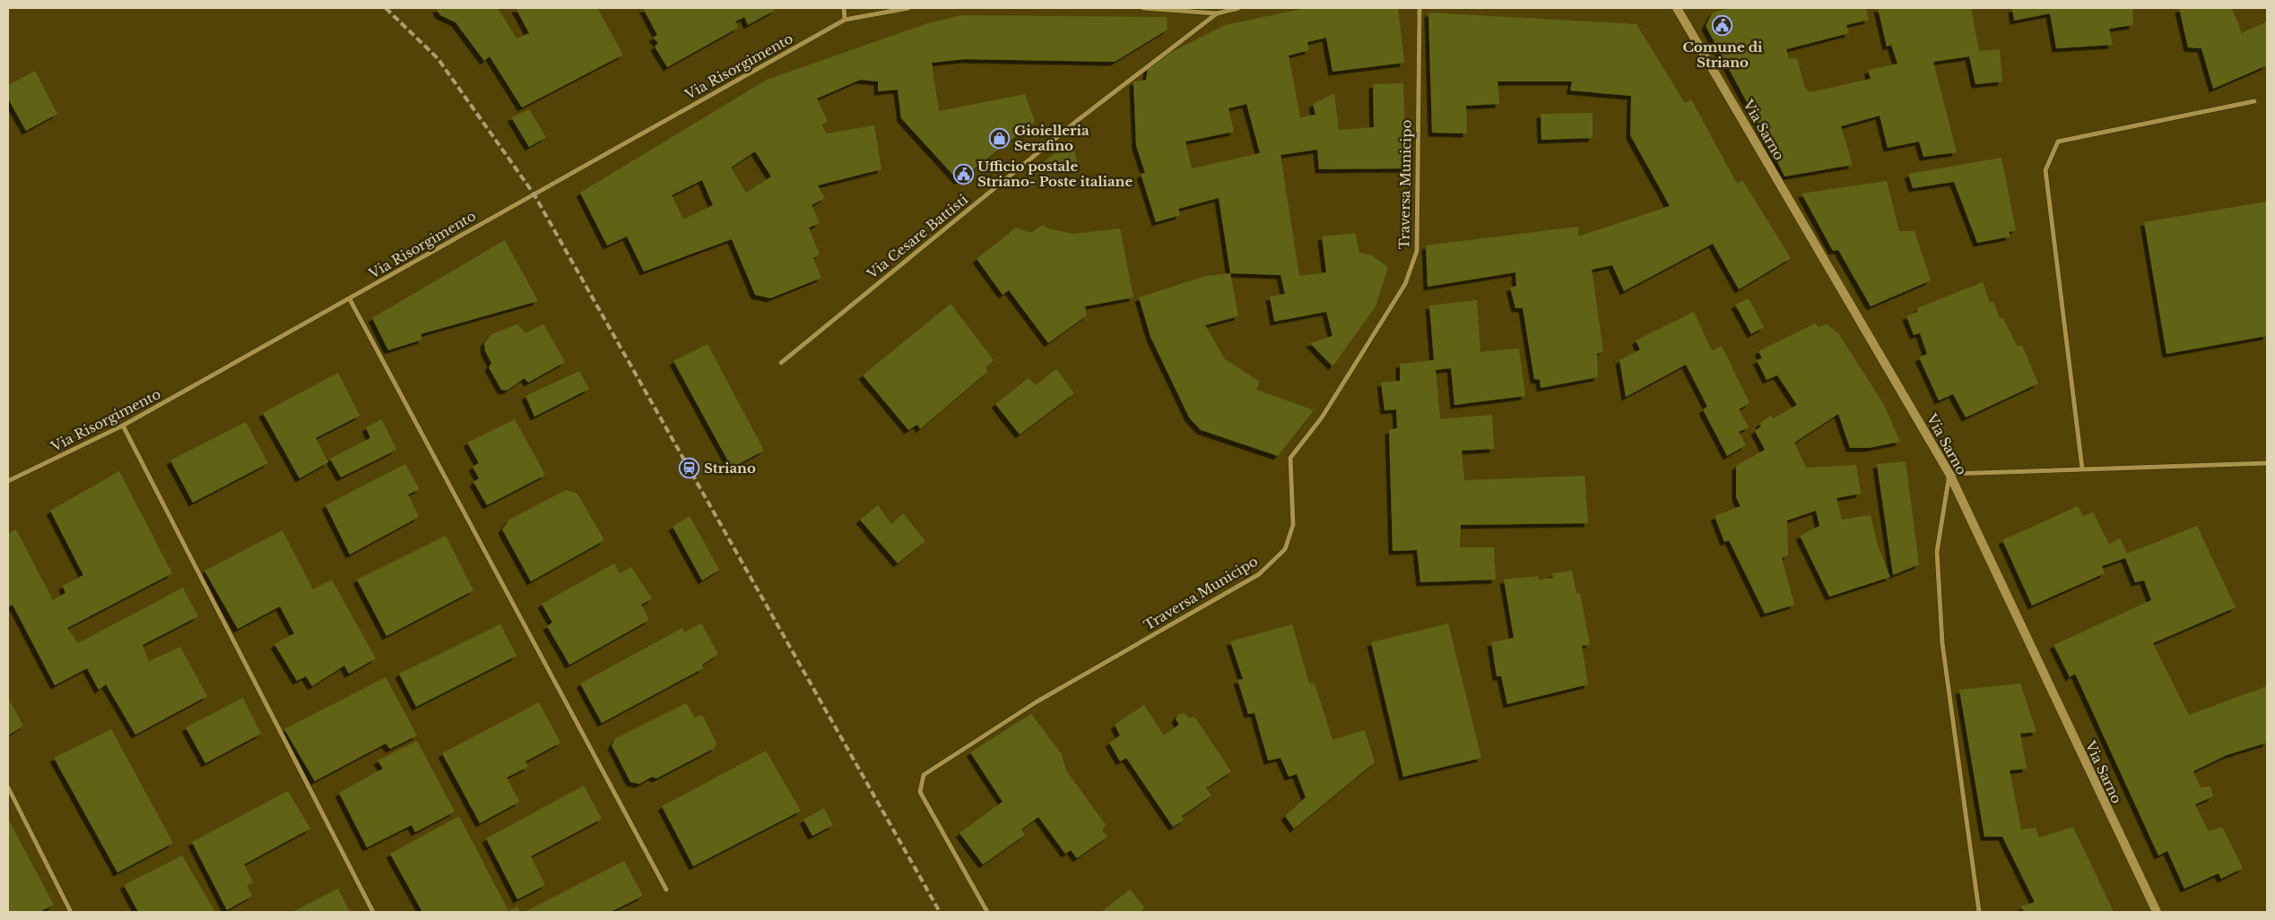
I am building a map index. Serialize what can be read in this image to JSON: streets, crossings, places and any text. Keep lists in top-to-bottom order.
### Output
{
  "streets": {
    "main road": ["Via Sarno"],
    "street": ["Via Risorgimento", "Traversa Municipo", "Via Cesare Battisti"]
  },
  "places": {
    "public building": ["Comune di Striano", "Ufficio postale Striano- Poste italiane"],
    "shop": ["Gioielleria Serafino"],
    "station": ["Striano"]
  }
}
